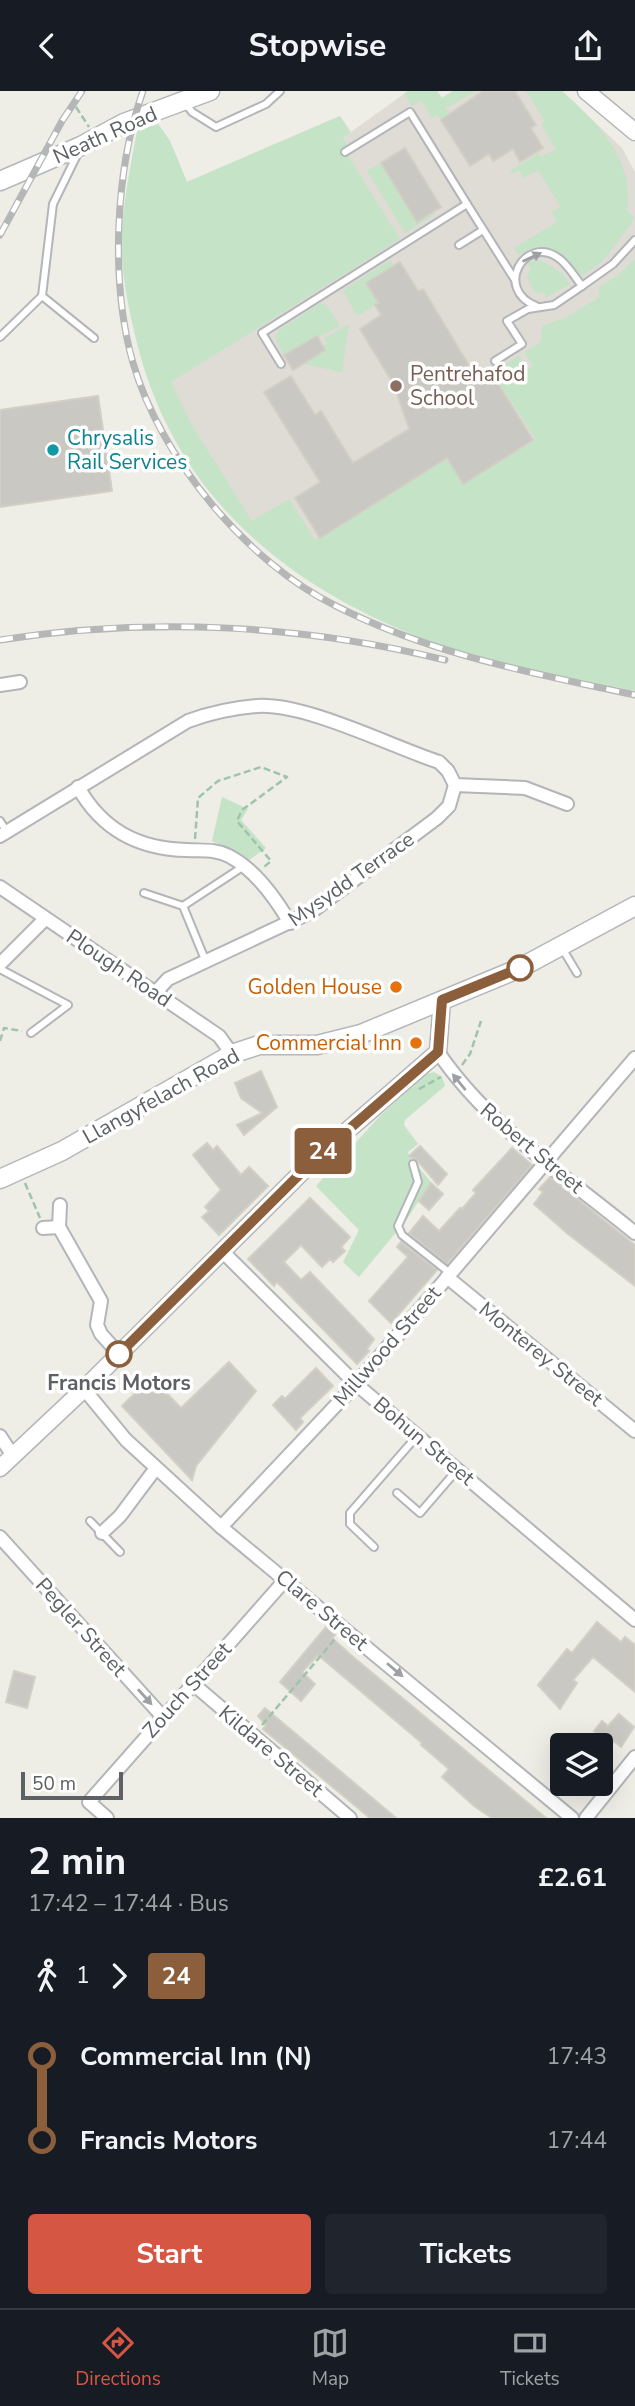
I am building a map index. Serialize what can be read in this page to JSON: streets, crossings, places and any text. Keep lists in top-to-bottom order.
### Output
{
  "streets": {
    "main road": ["Neath Road", "Llangyfelach Road"],
    "street": [
      "Mysydd Terrace",
      "Plough Road",
      "Robert Street",
      "Millwood Street",
      "Monterey Street",
      "Bohun Street",
      "Clare Street",
      "Pegler Street",
      "Zouch Street",
      "Kildare Street"
    ]
  },
  "crossings": [
    ["Mysydd Terrace", "Plough Road"],
    ["Plough Road", "Llangyfelach Road"],
    ["Robert Street", "Millwood Street"],
    ["Millwood Street", "Monterey Street"],
    ["Millwood Street", "Bohun Street"],
    ["Millwood Street", "Clare Street"],
    ["Clare Street", "Zouch Street"],
    ["Pegler Street", "Zouch Street"],
    ["Zouch Street", "Kildare Street"]
  ],
  "one_way": ["Robert Street", "Clare Street", "Pegler Street"],
  "places": [
    "Pentrehafod School",
    "Chrysalis Rail Services",
    "Golden House",
    "Commercial Inn",
    "Francis Motors"
  ],
  "lines": ["bus line 24"],
  "scale_bar": "50 m",
  "page": {
    "header": "Stopwise",
    "on_map": "24",
    "scale": "50 m",
    "heading": ["2 min", "17:42 – 17:44 · Bus", "£2.61"],
    "legs": ["1", "24"],
    "list": [
      {
        "name": "Commercial Inn (N)",
        "value": "17:43"
      },
      {
        "name": "Francis Motors",
        "value": "17:44"
      }
    ],
    "buttons": ["Start", "Tickets"],
    "tabs": ["Directions", "Map", "Tickets"]
  }
}
